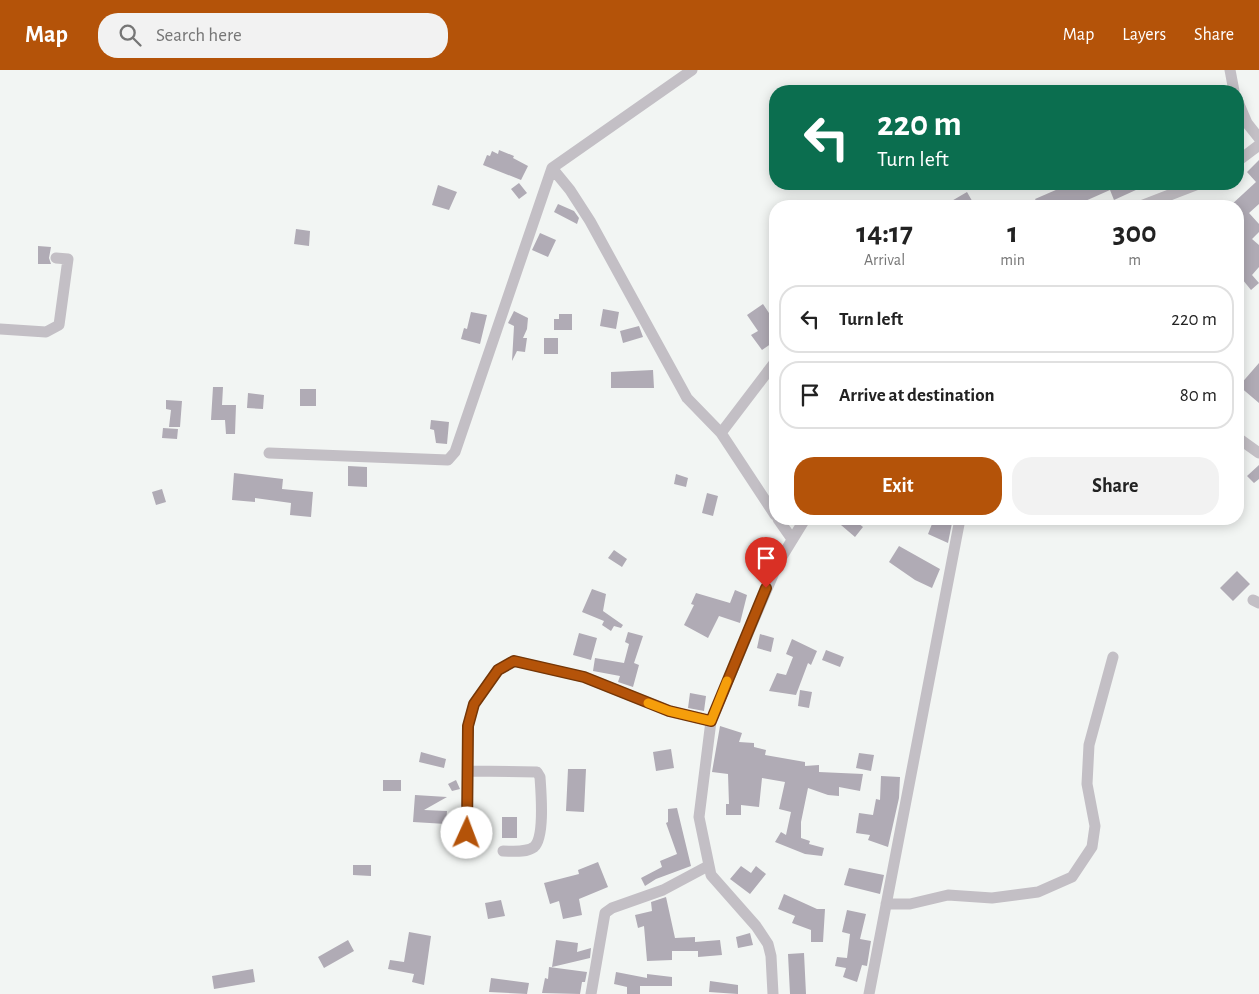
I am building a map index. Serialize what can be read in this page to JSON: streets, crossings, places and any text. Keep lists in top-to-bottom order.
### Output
{
  "page": {
    "header": "Map",
    "search": "Search here",
    "nav": ["Map", "Layers", "Share"],
    "turn": ["220 m", "Turn left"],
    "eta": [
      "14:17",
      "Arrival",
      "1",
      "min",
      "300",
      "m"
    ],
    "list": [
      {
        "name": "Turn left",
        "value": "220 m"
      },
      {
        "name": "Arrive at destination",
        "value": "80 m"
      }
    ],
    "buttons": ["Exit", "Share"]
  }
}
